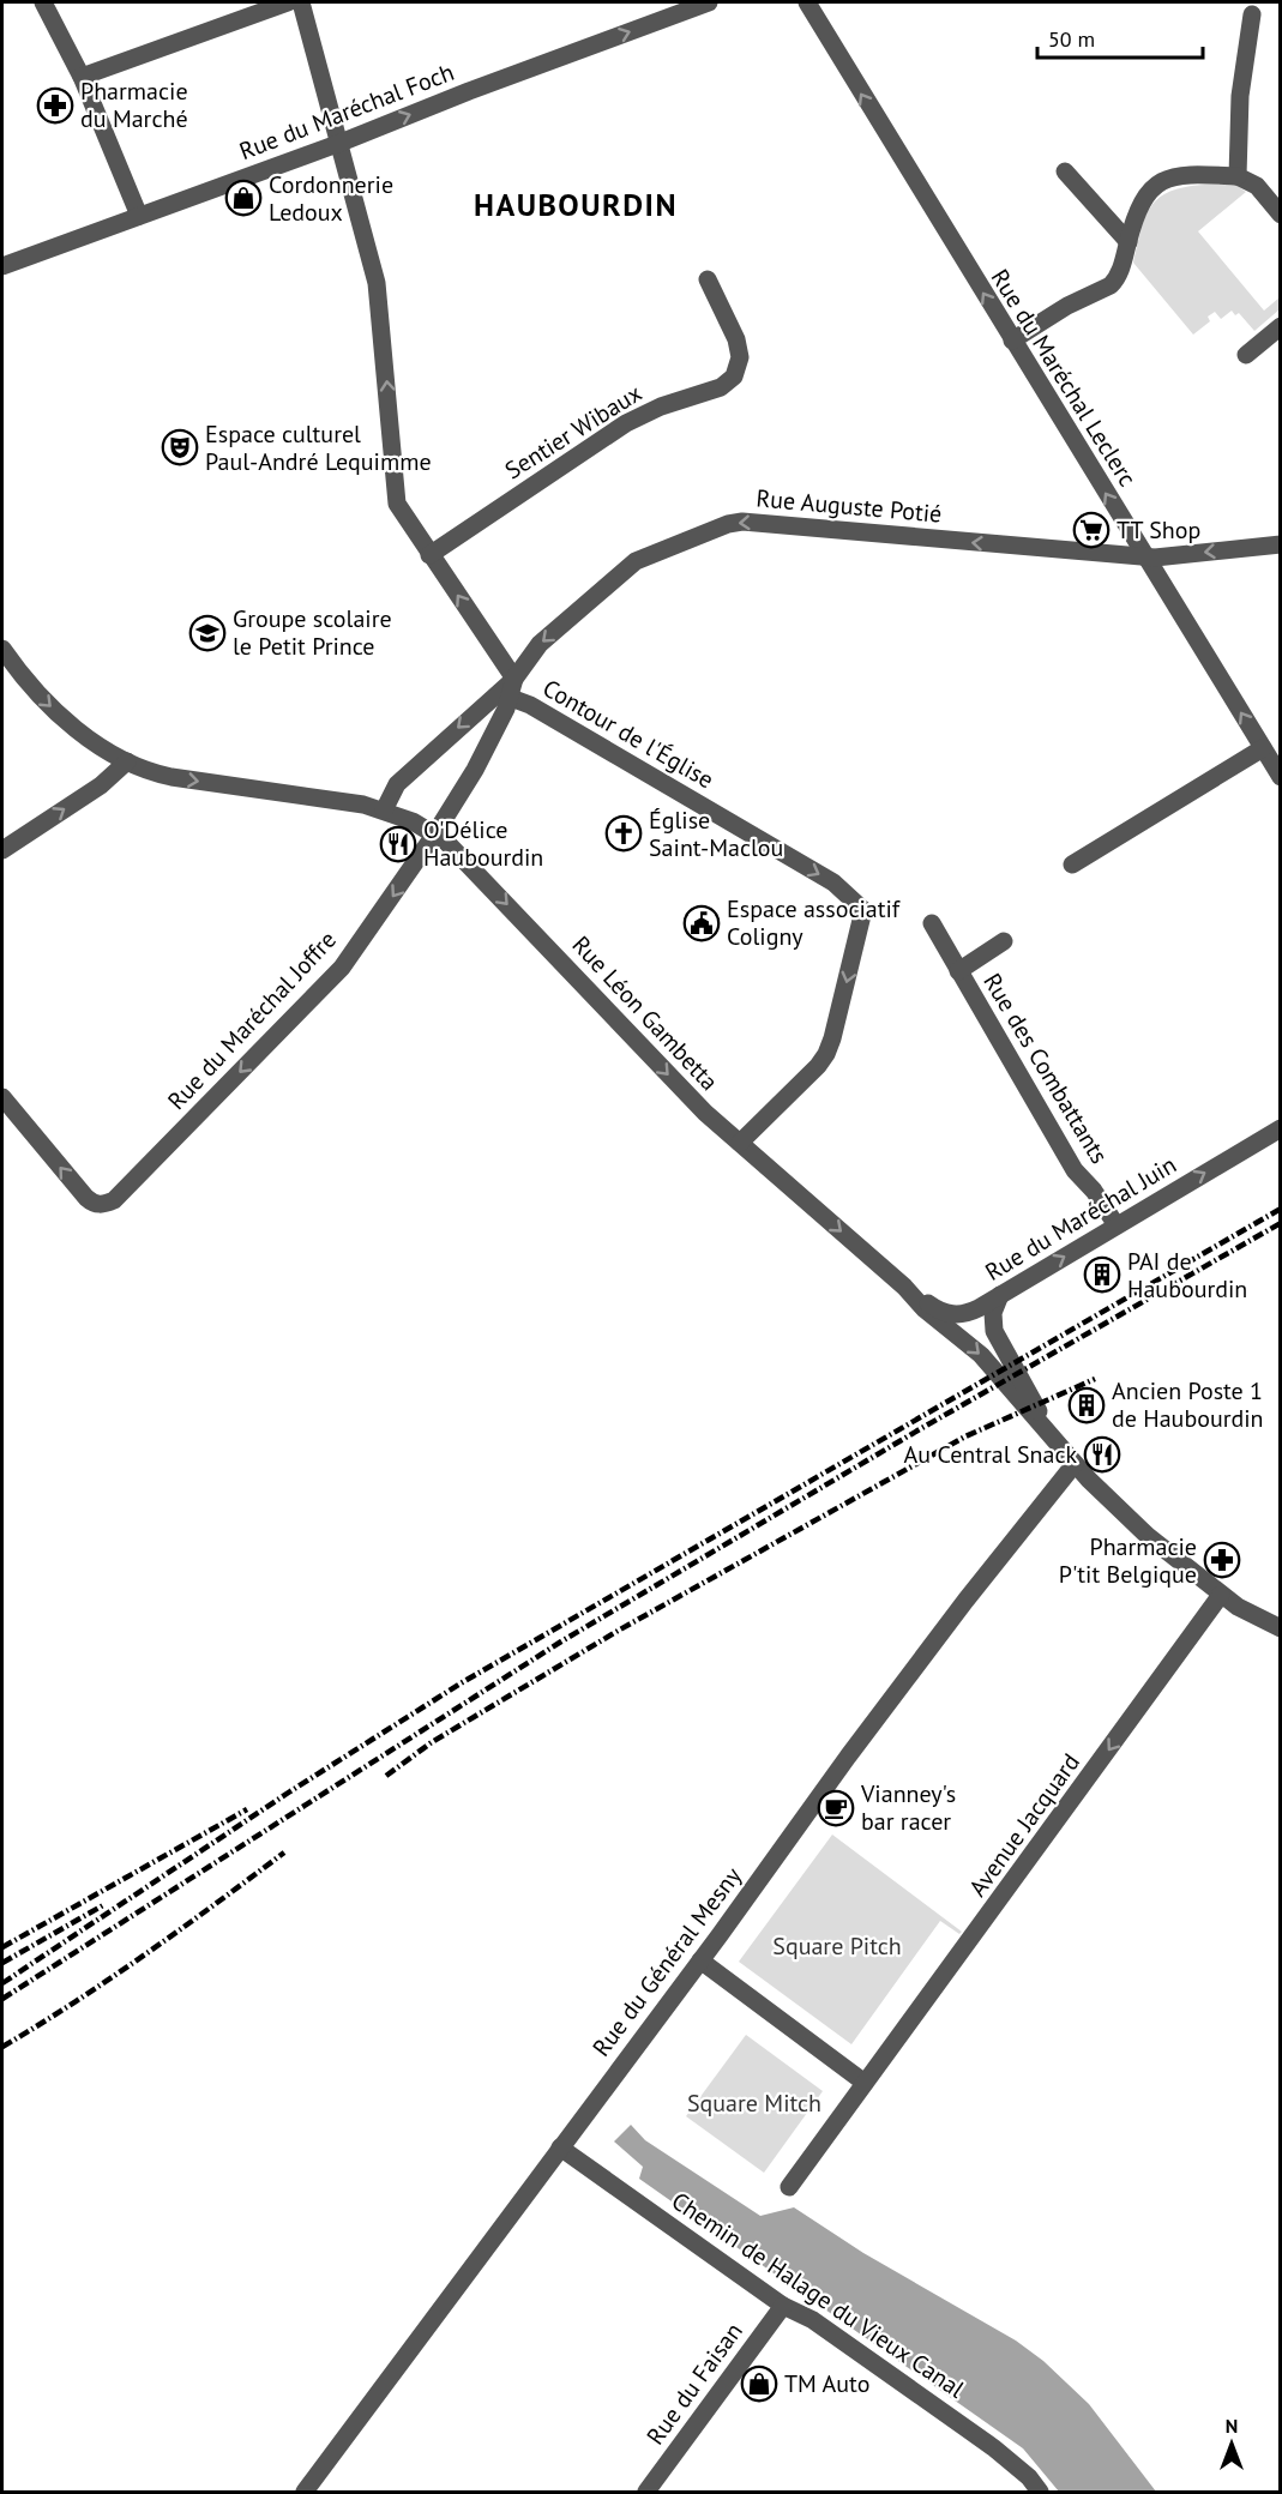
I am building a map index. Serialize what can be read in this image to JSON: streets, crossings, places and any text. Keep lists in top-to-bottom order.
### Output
{
  "streets": {
    "street": [
      "Rue du Maréchal Foch",
      "Rue du Maréchal Leclerc",
      "Sentier Wibaux",
      "Rue Auguste Potié",
      "Contour de l'Église",
      "Rue Léon Gambetta",
      "Rue du Maréchal Joffre",
      "Rue des Combattants",
      "Rue du Maréchal Juin",
      "Avenue Jacquard",
      "Rue du Général Mesny",
      "Chemin de Halage du Vieux Canal",
      "Rue du Faisan"
    ]
  },
  "crossings": [
    ["Rue du Maréchal Leclerc", "Rue Auguste Potié"],
    ["Rue Auguste Potié", "Contour de l'Église"],
    ["Rue Auguste Potié", "Rue Léon Gambetta"],
    ["Rue Auguste Potié", "Rue du Maréchal Joffre"],
    ["Contour de l'Église", "Rue Léon Gambetta"],
    ["Rue Léon Gambetta", "Rue du Maréchal Joffre"],
    ["Rue Léon Gambetta", "Rue du Maréchal Juin"],
    ["Rue des Combattants", "Rue du Maréchal Juin"],
    ["Rue du Général Mesny", "Chemin de Halage du Vieux Canal"],
    ["Chemin de Halage du Vieux Canal", "Rue du Faisan"]
  ],
  "one_way": [
    "Rue du Maréchal Foch",
    "Rue du Maréchal Leclerc",
    "Rue Auguste Potié",
    "Rue Léon Gambetta",
    "Rue du Maréchal Juin",
    "Avenue Jacquard"
  ],
  "districts": ["HAUBOURDIN"],
  "parks": ["Square Pitch", "Square Mitch"],
  "places": {
    "pharmacy": ["Pharmacie du Marché", "Pharmacie P'tit Belgique"],
    "shop": ["Cordonnerie Ledoux", "TM Auto"],
    "theatre": ["Espace culturel Paul-André Lequimme"],
    "supermarket": ["TT Shop"],
    "school or university": ["Groupe scolaire le Petit Prince"],
    "church": ["Église Saint-Maclou"],
    "restaurant": ["O'Délice Haubourdin", "Au Central Snack"],
    "public building": ["Espace associatif Coligny"],
    "building": ["PAI de Haubourdin", "Ancien Poste 1 de Haubourdin"],
    "cafe": ["Vianney's bar racer"]
  },
  "scale_bar": "50 m",
  "north": "top"
}
